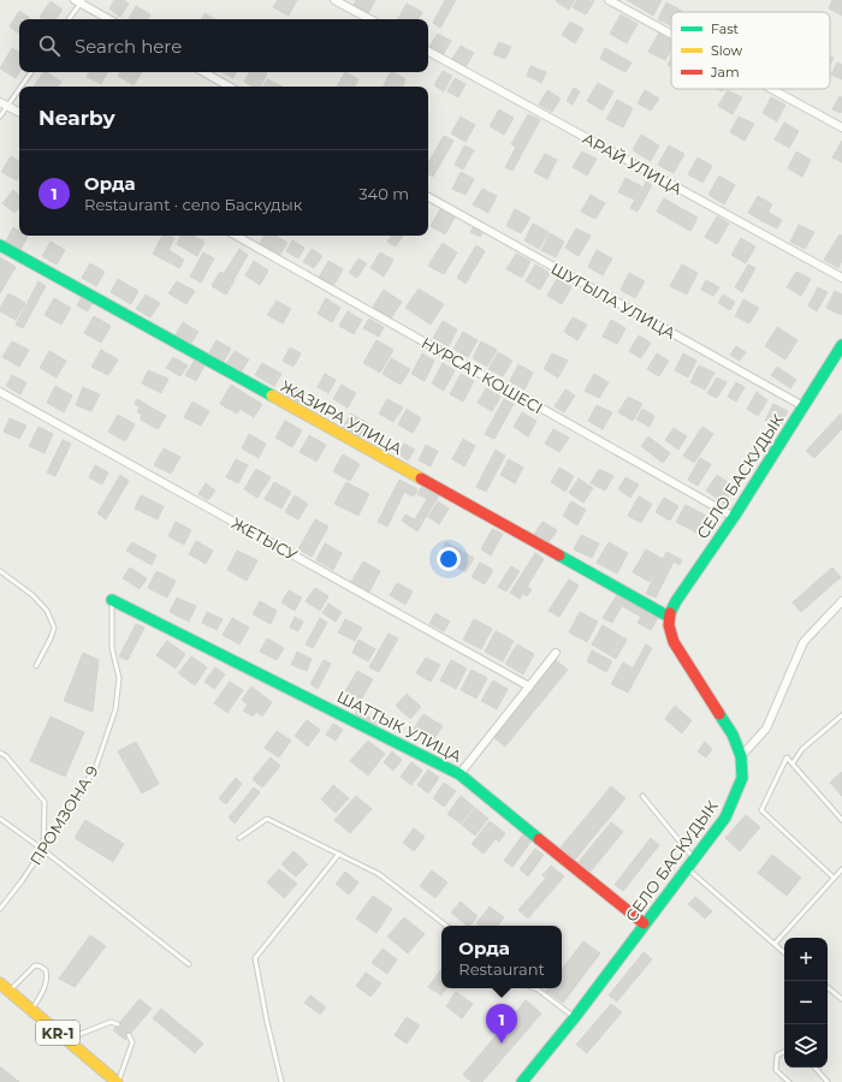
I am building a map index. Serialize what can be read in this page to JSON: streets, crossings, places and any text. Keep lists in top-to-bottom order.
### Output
{
  "streets": {
    "street": [
      "АРАЙ УЛИЦА",
      "ШУГЫЛА УЛИЦА",
      "НУРСАТ КОШЕСI",
      "ЖАЗИРА УЛИЦА",
      "СЕЛО БАСКУДЫК",
      "ЖЕТЫСУ",
      "ШАТТЫК УЛИЦА",
      "KR-1"
    ],
    "lane": ["ПРОМЗОНА 9"]
  },
  "crossings": [
    ["ШУГЫЛА УЛИЦА", "СЕЛО БАСКУДЫК"],
    ["НУРСАТ КОШЕСI", "СЕЛО БАСКУДЫК"],
    ["ЖАЗИРА УЛИЦА", "СЕЛО БАСКУДЫК"],
    ["СЕЛО БАСКУДЫК", "ШАТТЫК УЛИЦА"],
    ["ШАТТЫК УЛИЦА", "ПРОМЗОНА 9"]
  ],
  "legend": ["Fast", "Slow", "Jam"],
  "page": {
    "search": "Search here",
    "heading": "Nearby",
    "list": [
      {
        "mark": "1",
        "name": "Орда",
        "note": "Restaurant · село Баскудык",
        "value": "340 m"
      }
    ],
    "popup": ["Орда", "Restaurant"],
    "map_buttons": ["+", "−"],
    "pins": "1"
  }
}
